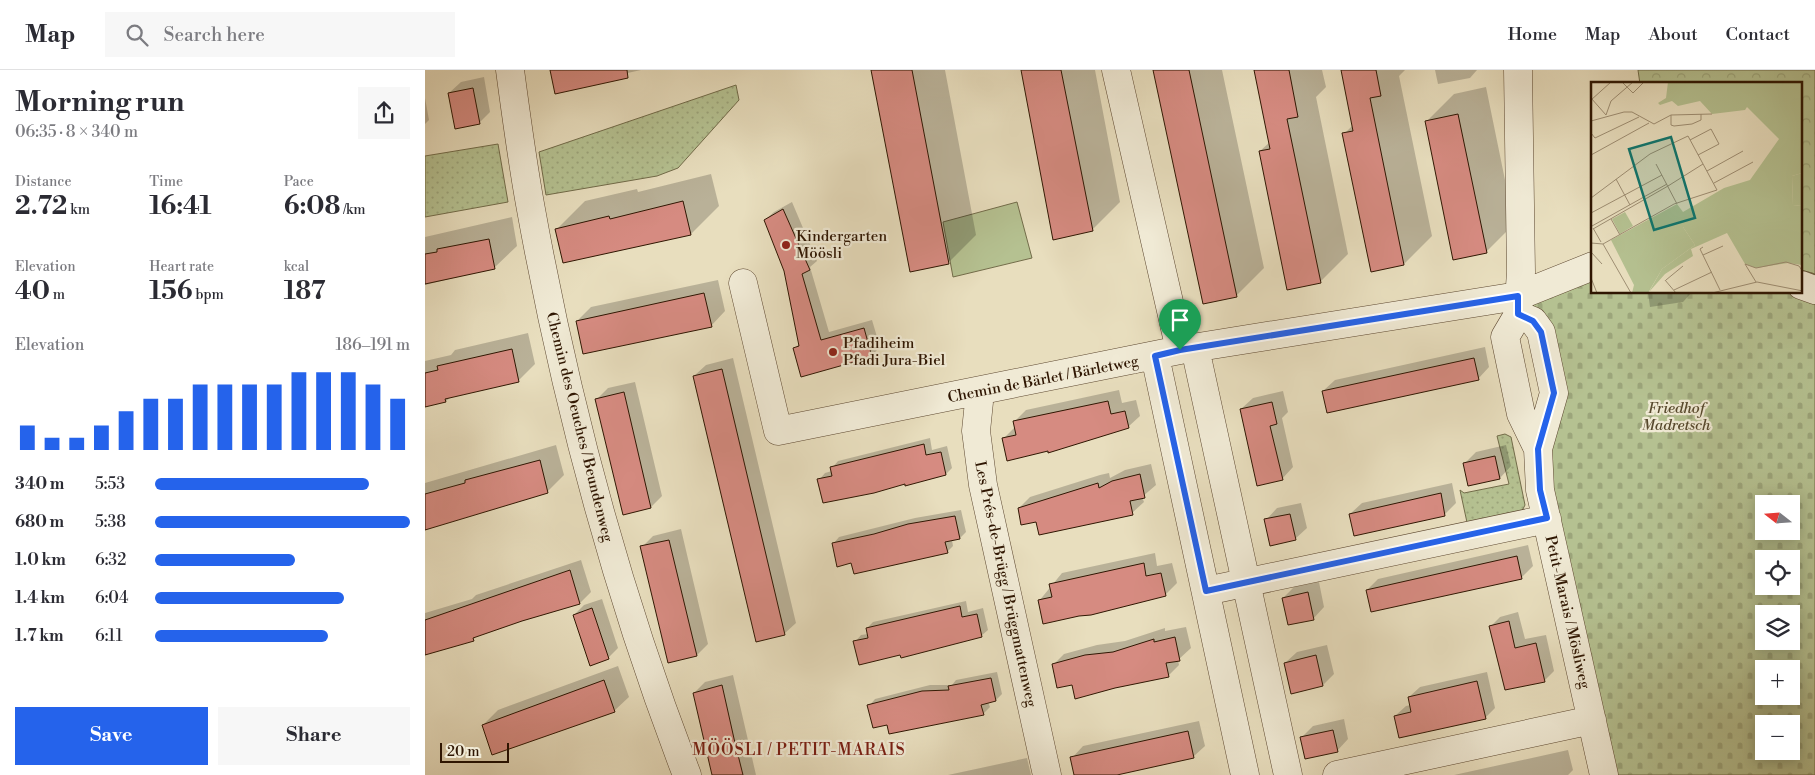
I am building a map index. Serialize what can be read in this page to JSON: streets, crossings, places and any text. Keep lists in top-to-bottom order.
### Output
{
  "streets": {
    "street": [
      "Chemin de Bärlet / Bärletweg",
      "Chemin des Oeuches / Beundenweg",
      "Les Prés-de-Brügg / Brüggmattenweg",
      "Petit-Marais / Mösliweg"
    ]
  },
  "crossings": [
    ["Chemin de Bärlet / Bärletweg", "Les Prés-de-Brügg / Brüggmattenweg"],
    ["Chemin de Bärlet / Bärletweg", "Petit-Marais / Mösliweg"]
  ],
  "districts": ["MÖÖSLI / PETIT-MARAIS"],
  "parks": ["Friedhof Madretsch"],
  "places": ["Kindergarten Möösli", "Pfadiheim Pfadi Jura-Biel"],
  "scale_bar": "20 m",
  "north": "left",
  "page": {
    "header": "Map",
    "search": "Search here",
    "nav": [
      "Home",
      "Map",
      "About",
      "Contact"
    ],
    "heading": ["Morning run", "06:35 · 8 × 340 m"],
    "stats": [
      ["Distance", "2.72 km"],
      ["Time", "16:41"],
      ["Pace", "6:08 /km"],
      ["Elevation", "40 m"],
      ["Heart rate", "156 bpm"],
      ["kcal", "187"]
    ],
    "chart": ["Elevation", "186–191 m"],
    "list": [
      {
        "name": "340 m",
        "note": "5:53"
      },
      {
        "name": "680 m",
        "note": "5:38"
      },
      {
        "name": "1.0 km",
        "note": "6:32"
      },
      {
        "name": "1.4 km",
        "note": "6:04"
      },
      {
        "name": "1.7 km",
        "note": "6:11"
      }
    ],
    "map_buttons": ["+", "−"],
    "buttons": ["Save", "Share"],
    "scale": "20 m"
  }
}
